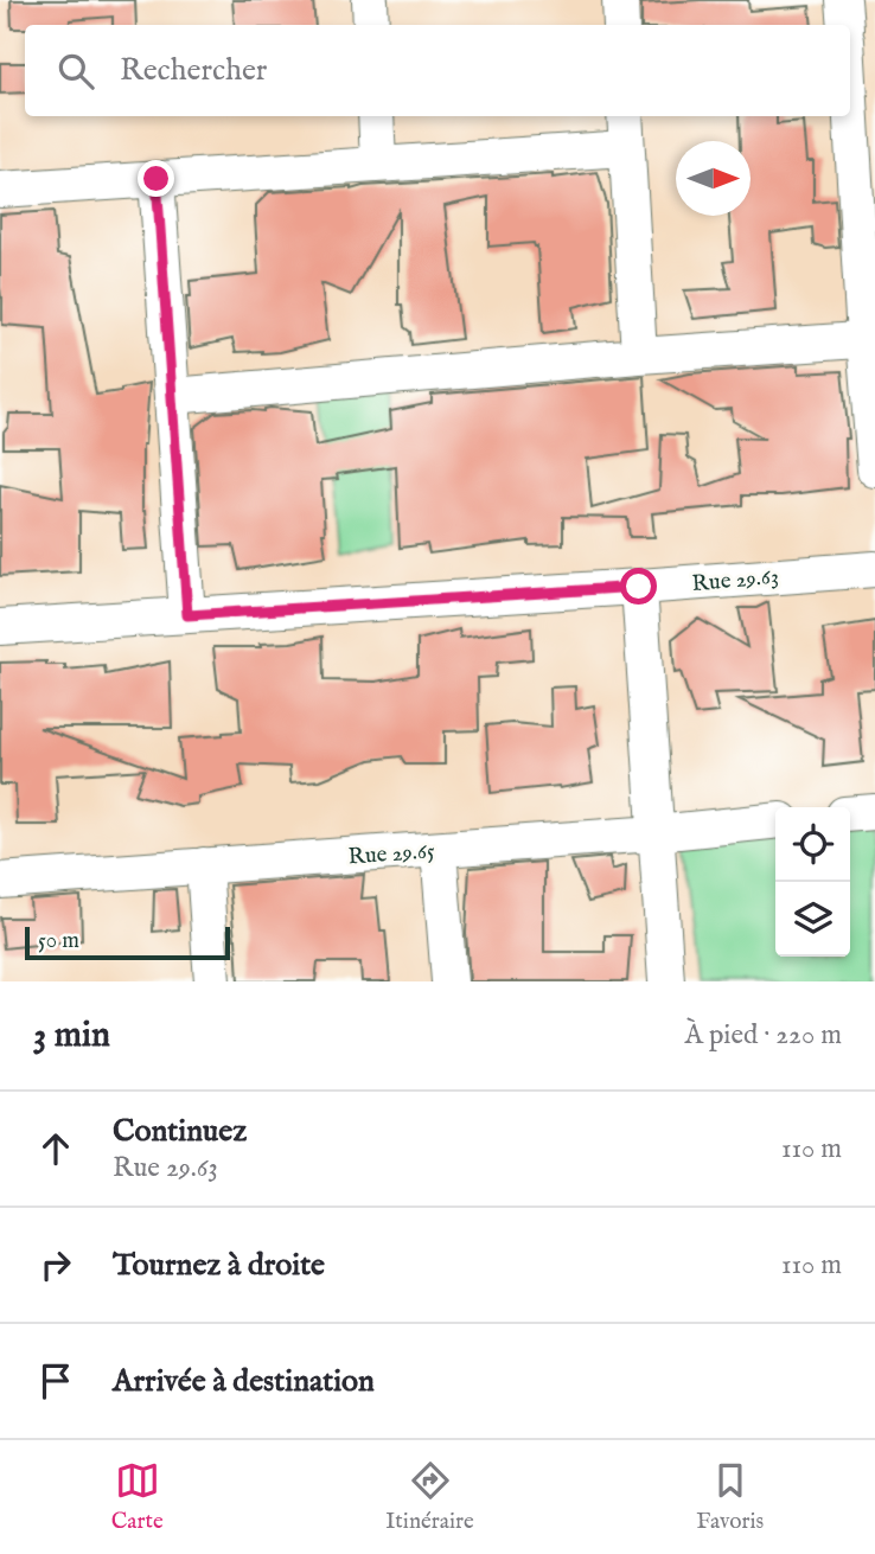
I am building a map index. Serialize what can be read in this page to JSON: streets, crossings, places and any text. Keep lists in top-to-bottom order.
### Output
{
  "streets": {
    "street": ["Rue 29.63", "Rue 29.65"]
  },
  "scale_bar": "50 m",
  "north": "right",
  "page": {
    "search": "Rechercher",
    "scale": "50 m",
    "heading": ["3 min", "À pied · 220 m"],
    "list": [
      ["Continuez", "Rue 29.63", "110 m"],
      ["Tournez à droite", "110 m"],
      "Arrivée à destination"
    ],
    "nav": ["Carte", "Itinéraire", "Favoris"]
  }
}
